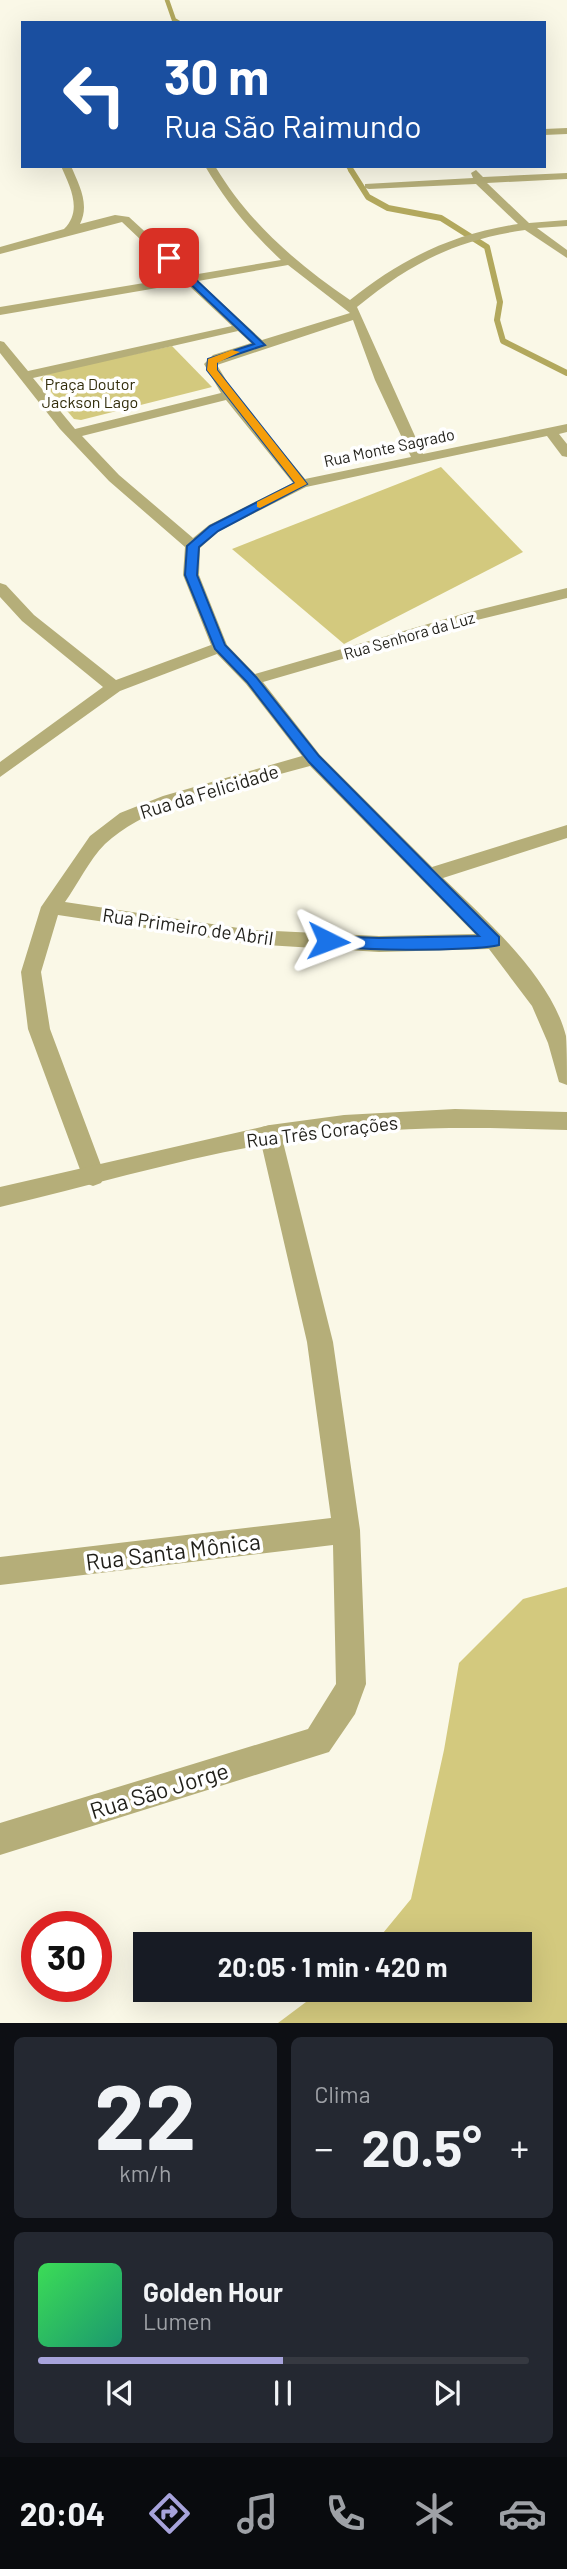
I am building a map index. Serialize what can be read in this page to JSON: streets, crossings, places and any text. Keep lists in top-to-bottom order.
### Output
{
  "streets": {
    "street": [
      "Rua Monte Sagrado",
      "Rua Senhora da Luz",
      "Rua da Felicidade",
      "Rua Primeiro de Abril",
      "Rua Três Corações",
      "Rua Santa Mônica",
      "Rua São Jorge"
    ]
  },
  "crossings": [
    ["Rua da Felicidade", "Rua Primeiro de Abril"],
    ["Rua da Felicidade", "Rua Três Corações"],
    ["Rua Santa Mônica", "Rua São Jorge"]
  ],
  "parks": ["Praça Doutor Jackson Lago"],
  "page": {
    "turn": ["30 m", "Rua São Raimundo"],
    "limit": "30",
    "trip": "20:05 · 1 min · 420 m",
    "tile": [
      ["22", "km/h"],
      "Clima"
    ],
    "heat": ["−", "20.5°", "+"],
    "song": ["Golden Hour", "Lumen"],
    "tabs": "20:04"
  }
}
